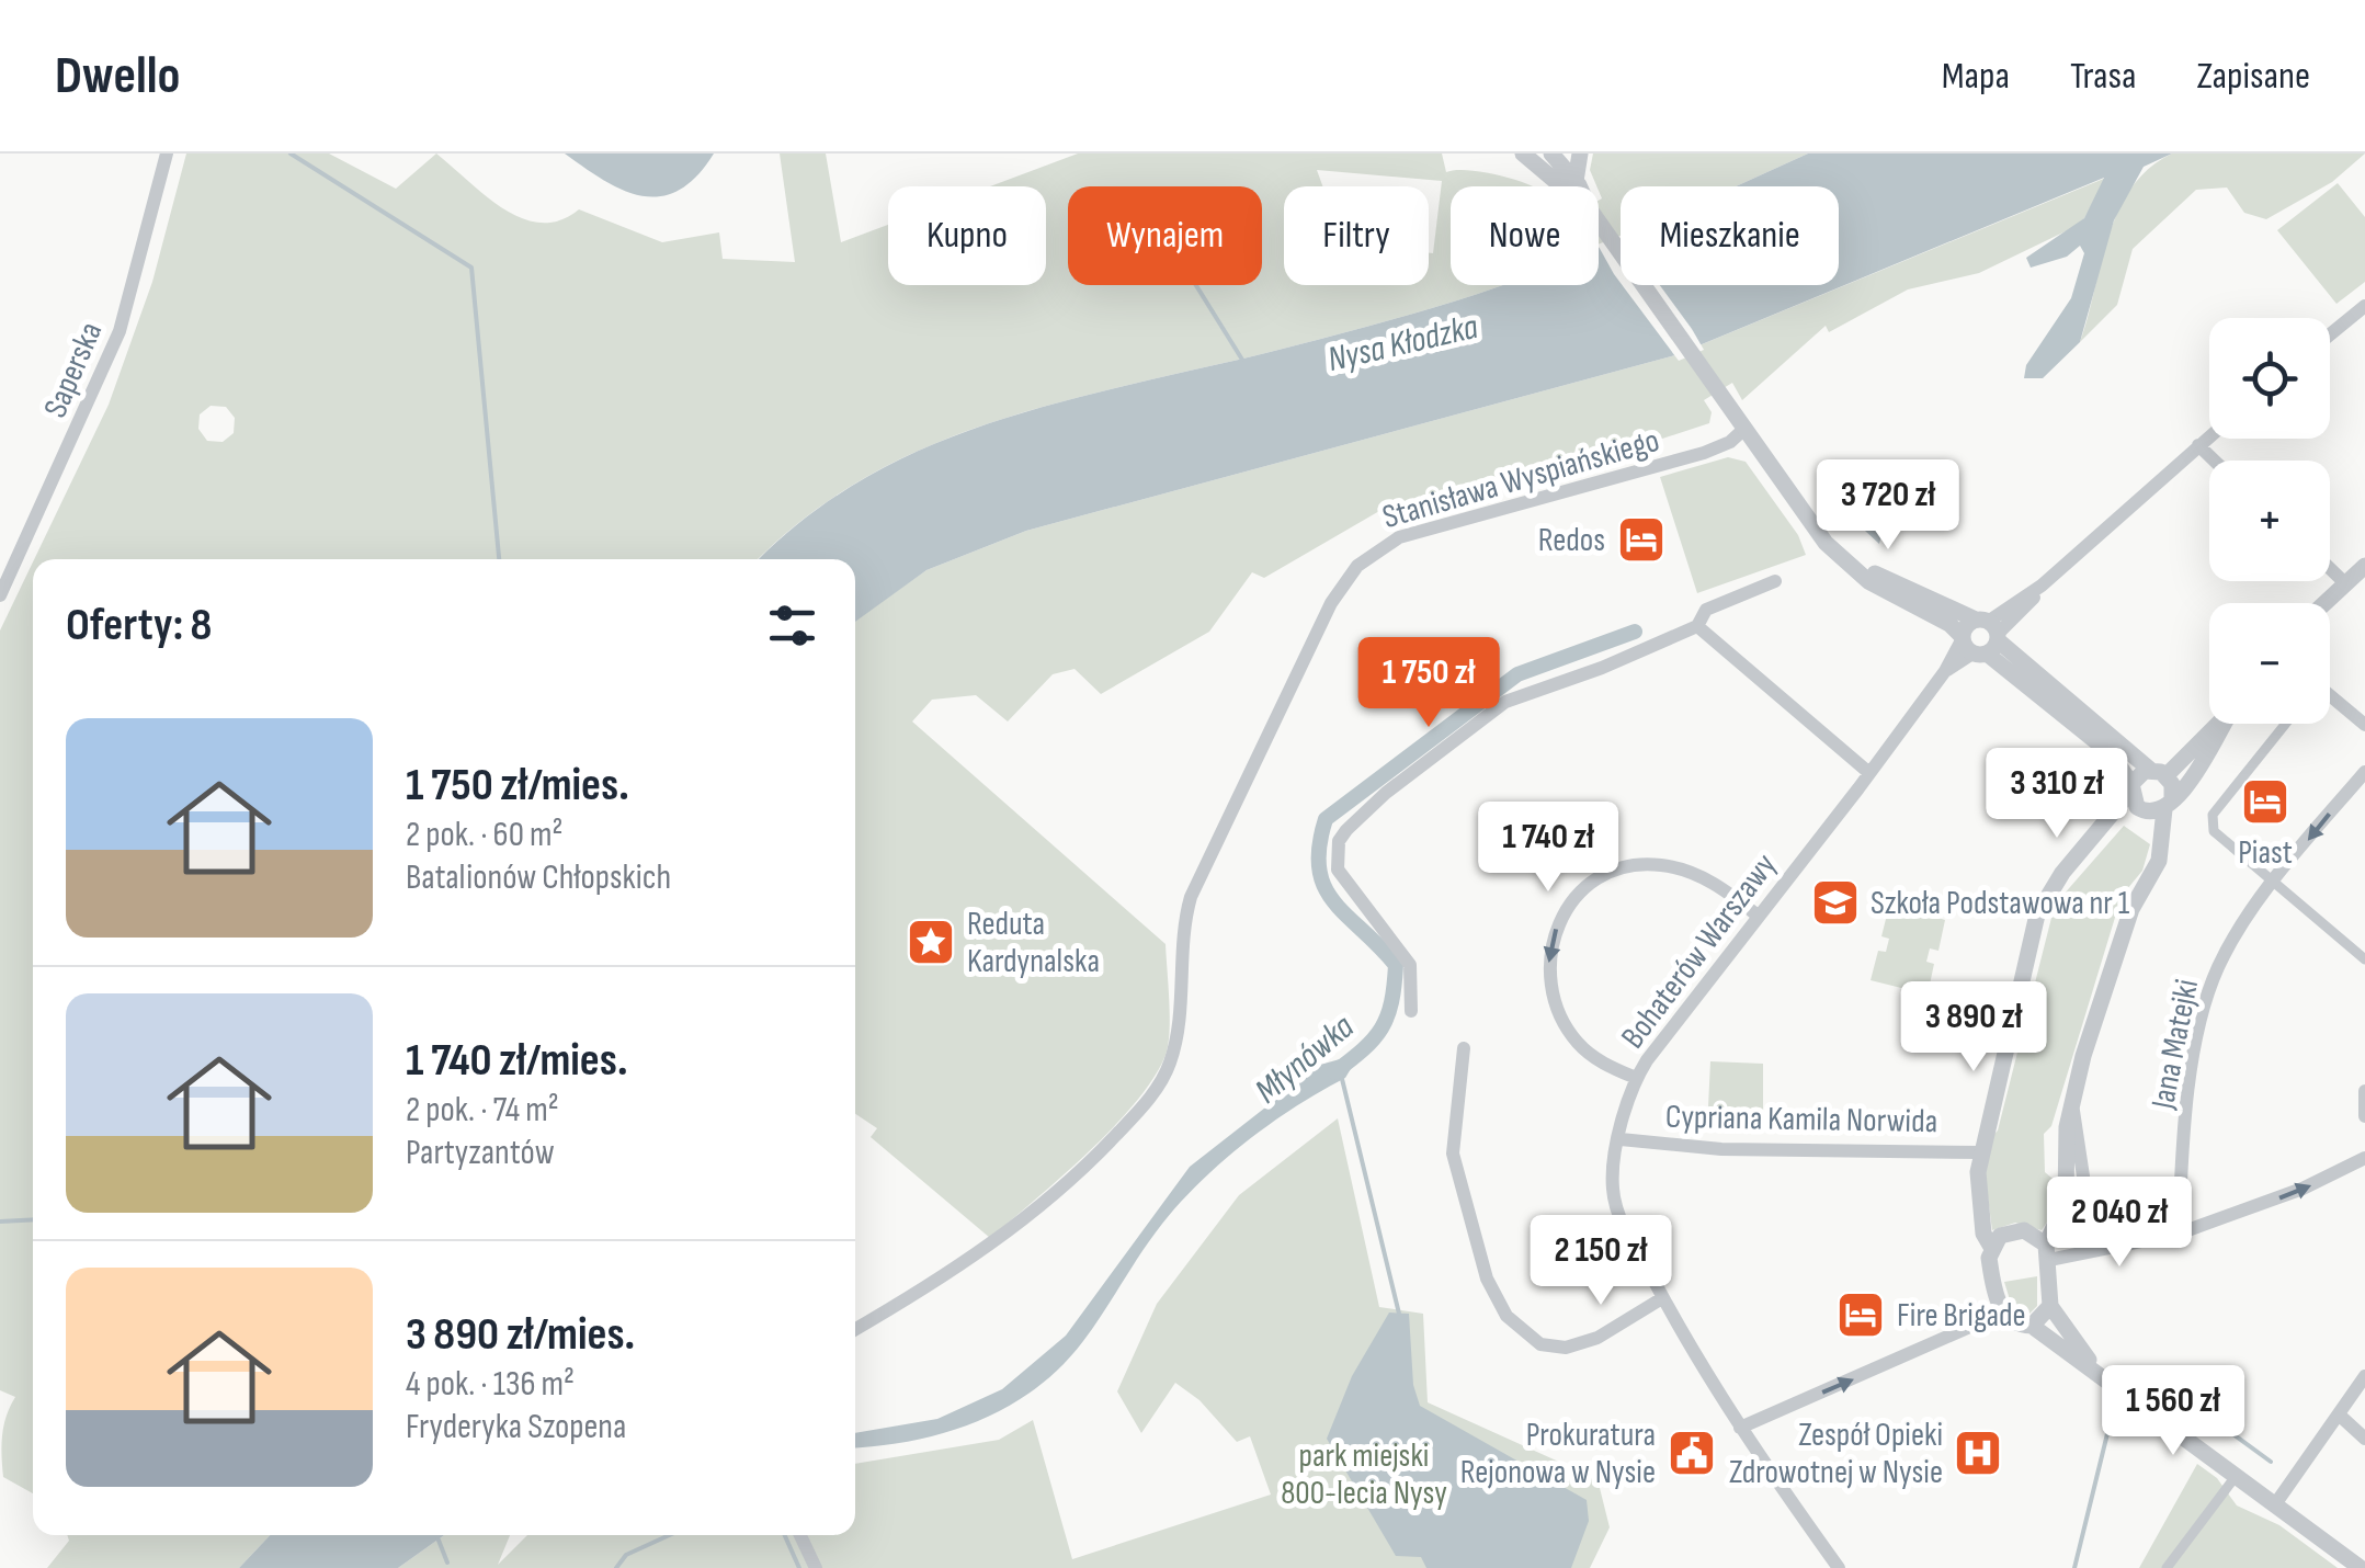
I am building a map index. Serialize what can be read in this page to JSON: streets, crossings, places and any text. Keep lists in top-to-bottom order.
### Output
{
  "streets": {
    "street": [
      "Saperska",
      "Stanisława Wyspiańskiego",
      "Bohaterów Warszawy",
      "Jana Matejki",
      "Cypriana Kamila Norwida"
    ]
  },
  "crossings": [
    ["Bohaterów Warszawy", "Cypriana Kamila Norwida"]
  ],
  "water": ["Nysa Kłodzka", "Młynówka"],
  "parks": ["park miejski 800-lecia Nysy"],
  "places": {
    "hotel": ["Redos", "Piast", "Fire Brigade"],
    "school or university": ["Szkoła Podstawowa nr 1"],
    "place": ["Reduta Kardynalska"],
    "public building": ["Prokuratura Rejonowa w Nysie"],
    "hospital": ["Zespół Opieki Zdrowotnej w Nysie"]
  },
  "page": {
    "header": "Dwello",
    "nav": ["Mapa", "Trasa", "Zapisane"],
    "chip": [
      "Kupno",
      "Wynajem",
      "Filtry",
      "Nowe",
      "Mieszkanie"
    ],
    "map_buttons": ["+", "−"],
    "price": [
      "3 720 zł",
      "1 750 zł",
      "3 310 zł",
      "1 740 zł",
      "3 890 zł",
      "2 040 zł",
      "2 150 zł",
      "1 560 zł"
    ],
    "heading": "Oferty: 8",
    "list": [
      {
        "name": "1 750 zł/mies.",
        "note": "2 pok. · 60 m² · Batalionów Chłopskich"
      },
      {
        "name": "1 740 zł/mies.",
        "note": "2 pok. · 74 m² · Partyzantów"
      },
      {
        "name": "3 890 zł/mies.",
        "note": "4 pok. · 136 m² · Fryderyka Szopena"
      }
    ]
  }
}
